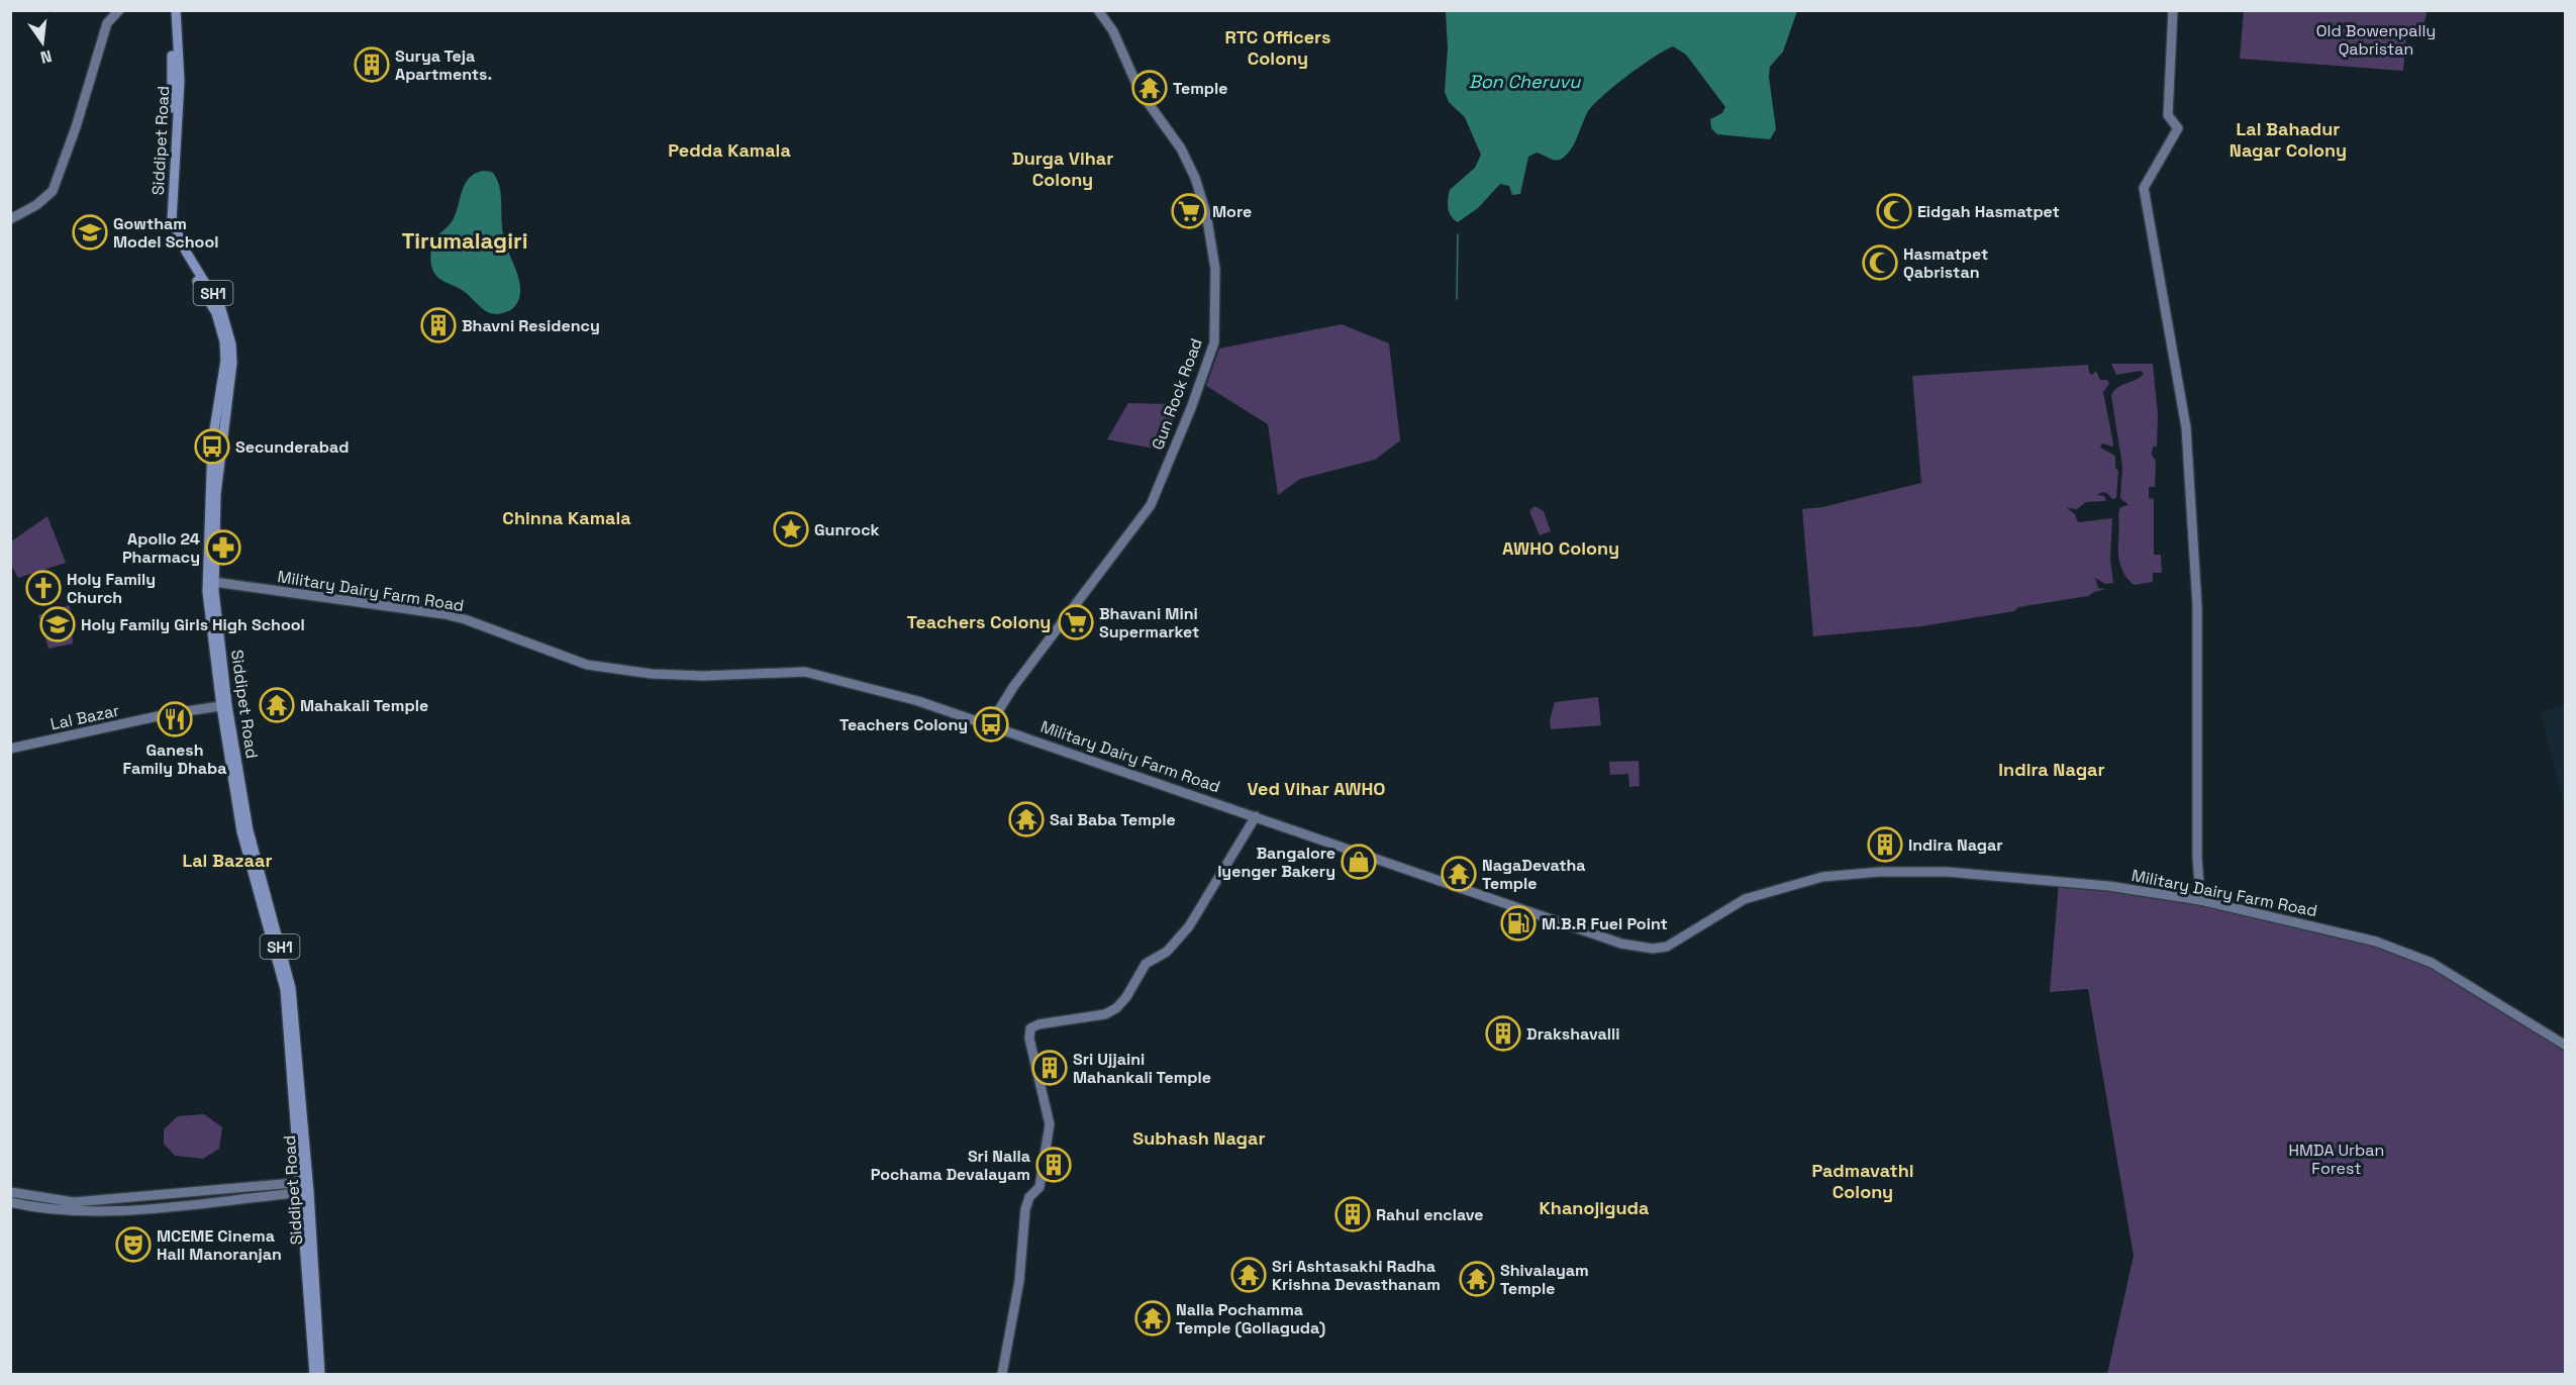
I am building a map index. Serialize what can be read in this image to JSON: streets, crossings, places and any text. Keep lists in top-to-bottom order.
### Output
{
  "streets": {
    "main road": [
      "Siddipet Road",
      "SH1",
      "Gun Rock Road",
      "Military Dairy Farm Road",
      "Lal Bazar"
    ]
  },
  "crossings": [
    ["Siddipet Road", "Military Dairy Farm Road"],
    ["Siddipet Road", "Lal Bazar"],
    ["Gun Rock Road", "Military Dairy Farm Road"]
  ],
  "districts": [
    "RTC Officers Colony",
    "Lal Bahadur Nagar Colony",
    "Pedda Kamala",
    "Durga Vihar Colony",
    "Tirumalagiri",
    "Chinna Kamala",
    "AWHO Colony",
    "Teachers Colony",
    "Indira Nagar",
    "Ved Vihar AWHO",
    "Lal Bazaar",
    "Subhash Nagar",
    "Padmavathi Colony",
    "Khanojiguda"
  ],
  "water": ["Bon Cheruvu"],
  "parks": ["Old Bowenpally Qabristan", "HMDA Urban Forest"],
  "places": {
    "building": [
      "Surya Teja Apartments.",
      "Bhavni Residency",
      "Indira Nagar",
      "Drakshavalli",
      "Sri Ujjaini Mahankali Temple",
      "Sri Nalla Pochama Devalayam",
      "Rahul enclave"
    ],
    "temple": [
      "Temple",
      "Mahakali Temple",
      "Sai Baba Temple",
      "NagaDevatha Temple",
      "Sri Ashtasakhi Radha Krishna Devasthanam",
      "Shivalayam Temple",
      "Nalla Pochamma Temple (Gollaguda)"
    ],
    "supermarket": ["More", "Bhavani Mini Supermarket"],
    "mosque": ["Eidgah Hasmatpet", "Hasmatpet Qabristan"],
    "school or university": ["Gowtham Model School", "Holy Family Girls High School"],
    "bus stop": ["Secunderabad", "Teachers Colony"],
    "place": ["Gunrock"],
    "pharmacy": ["Apollo 24 Pharmacy"],
    "church": ["Holy Family Church"],
    "restaurant": ["Ganesh Family Dhaba"],
    "shop": ["Bangalore Iyenger Bakery"],
    "fuel station": ["M.B.R Fuel Point"],
    "theatre": ["MCEME Cinema Hall Manoranjan"]
  },
  "north": "bottom"
}
